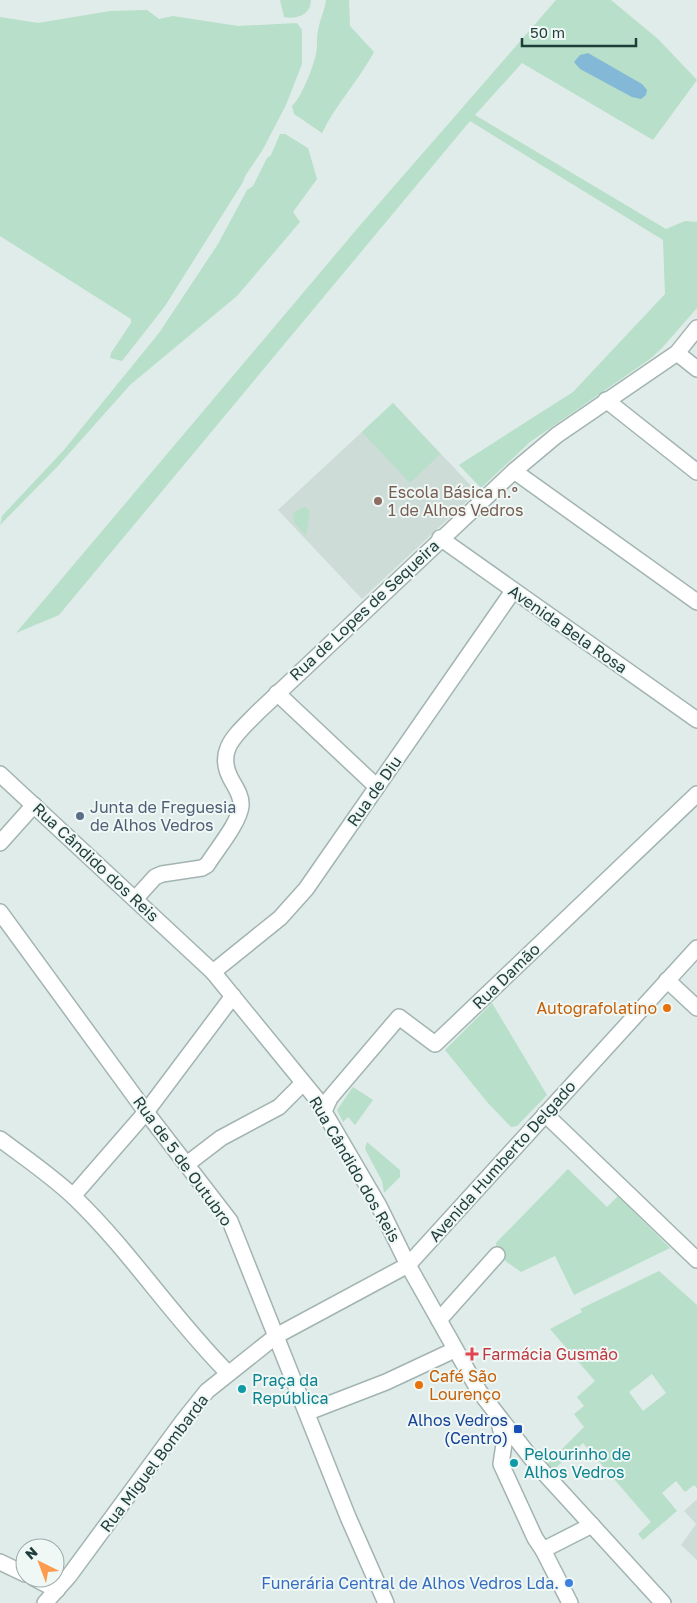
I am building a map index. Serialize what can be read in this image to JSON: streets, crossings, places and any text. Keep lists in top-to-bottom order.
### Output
{
  "streets": {
    "street": [
      "Rua de Lopes de Sequeira",
      "Avenida Bela Rosa",
      "Rua de Diu",
      "Rua Cândido dos Reis",
      "Rua Damão",
      "Rua de 5 de Outubro",
      "Avenida Humberto Delgado",
      "Rua Miguel Bombarda"
    ]
  },
  "crossings": [
    ["Rua de Lopes de Sequeira", "Avenida Bela Rosa"],
    ["Rua de Lopes de Sequeira", "Rua Cândido dos Reis"],
    ["Avenida Bela Rosa", "Rua de Diu"],
    ["Rua de Diu", "Rua Cândido dos Reis"],
    ["Rua Cândido dos Reis", "Rua Damão"],
    ["Rua Cândido dos Reis", "Avenida Humberto Delgado"],
    ["Rua de 5 de Outubro", "Avenida Humberto Delgado"],
    ["Rua de 5 de Outubro", "Rua Miguel Bombarda"],
    ["Avenida Humberto Delgado", "Rua Miguel Bombarda"]
  ],
  "places": {
    "other": [
      "Escola Básica n.º 1 de Alhos Vedros",
      "Junta de Freguesia de Alhos Vedros",
      "Autografolatino",
      "Café São Lourenço",
      "Praça da República",
      "Pelourinho de Alhos Vedros",
      "Funerária Central de Alhos Vedros Lda."
    ],
    "health": ["Farmácia Gusmão"],
    "transit": ["Alhos Vedros (Centro)"]
  },
  "scale_bar": "50 m",
  "north": "top left"
}
